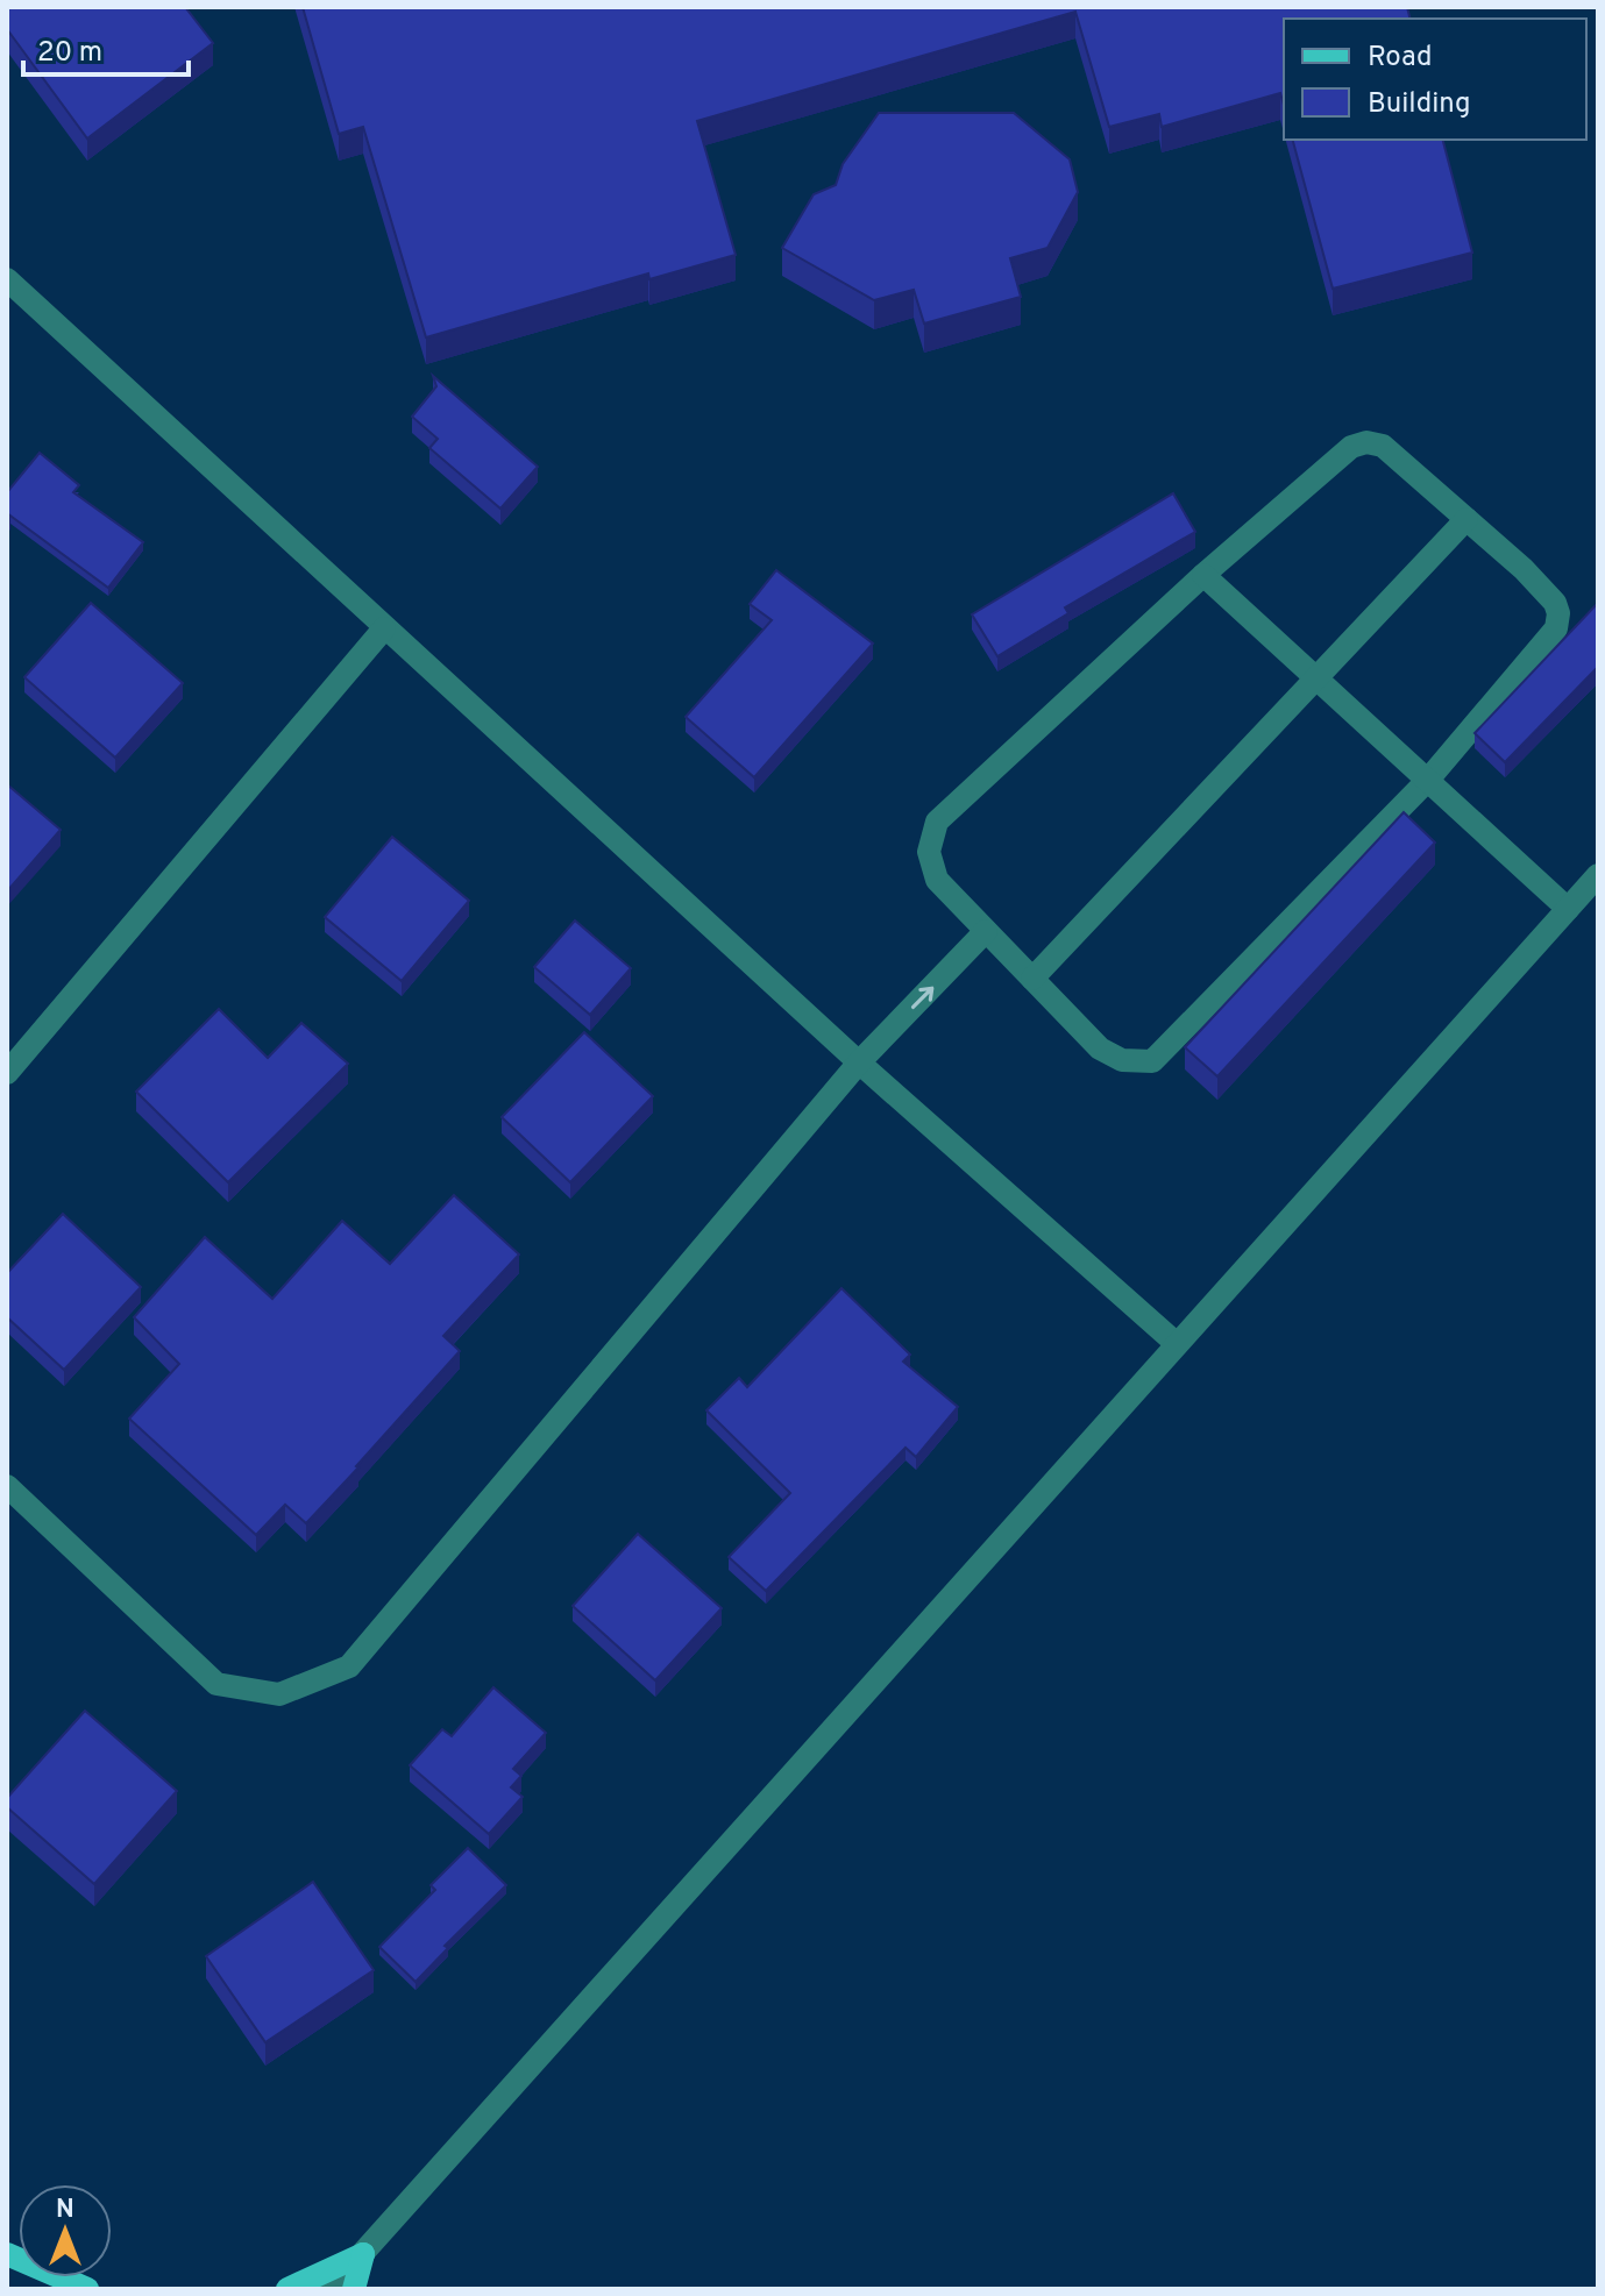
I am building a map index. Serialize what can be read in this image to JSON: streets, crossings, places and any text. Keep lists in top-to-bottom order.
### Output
{
  "legend": ["Road", "Building"],
  "scale_bar": "20 m",
  "north": "top"
}
